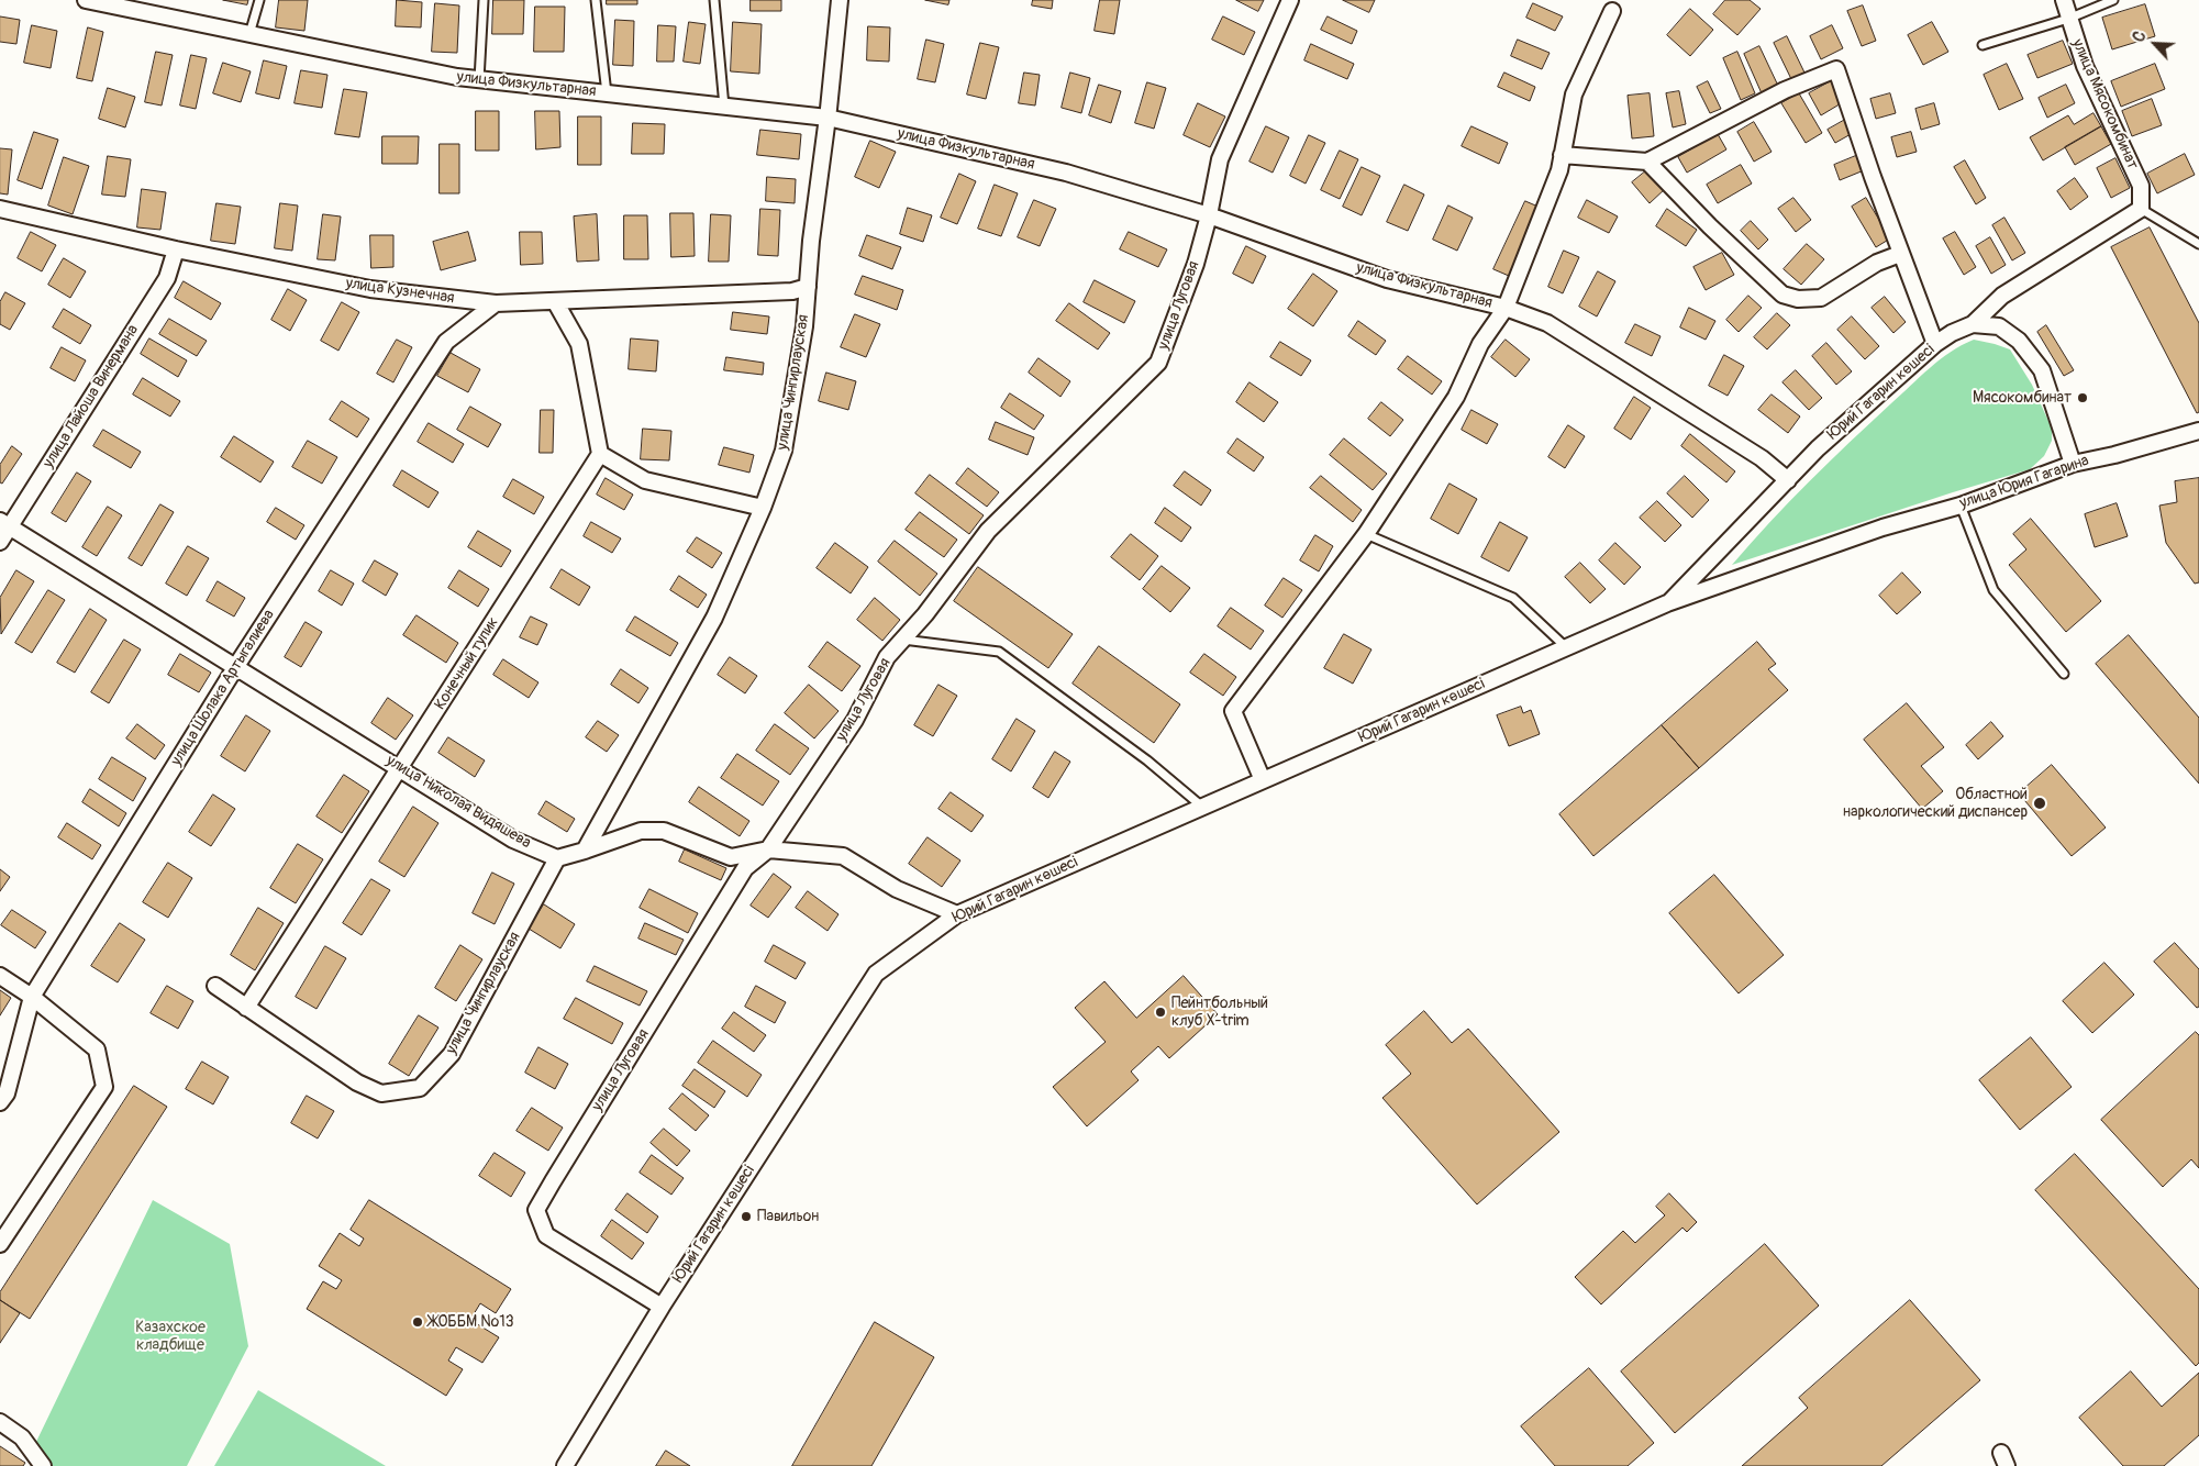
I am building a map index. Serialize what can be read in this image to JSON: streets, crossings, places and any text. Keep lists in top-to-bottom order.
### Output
{
  "streets": {
    "street": [
      "улица Физкультарная",
      "улица Мясокомбинат",
      "улица Кузнечная",
      "улица Луговая",
      "улица Чингирлауская",
      "Юрий Гагарин көшесі",
      "улица Лайоша Винермана",
      "улица Юрия Гагарина",
      "Конечный тупик",
      "улица Шолака Артыгалиева",
      "улица Николая Видяшева"
    ]
  },
  "crossings": [
    ["улица Физкультарная", "улица Луговая"],
    ["улица Физкультарная", "улица Чингирлауская"],
    ["улица Физкультарная", "Юрий Гагарин көшесі"],
    ["улица Кузнечная", "улица Чингирлауская"],
    ["улица Кузнечная", "улица Лайоша Винермана"],
    ["улица Кузнечная", "улица Шолака Артыгалиева"],
    ["улица Луговая", "Юрий Гагарин көшесі"],
    ["улица Чингирлауская", "Конечный тупик"],
    ["улица Чингирлауская", "улица Николая Видяшева"],
    ["Юрий Гагарин көшесі", "улица Юрия Гагарина"],
    ["улица Лайоша Винермана", "улица Николая Видяшева"],
    ["Конечный тупик", "улица Николая Видяшева"],
    ["улица Шолака Артыгалиева", "улица Николая Видяшева"]
  ],
  "parks": ["Казахское кладбище"],
  "places": [
    "Мясокомбинат",
    "Областной наркологический диспансер",
    "Пейнтбольный клуб X-trim",
    "Павильон",
    "ЖОББМ №13"
  ],
  "north": "top left"
}
